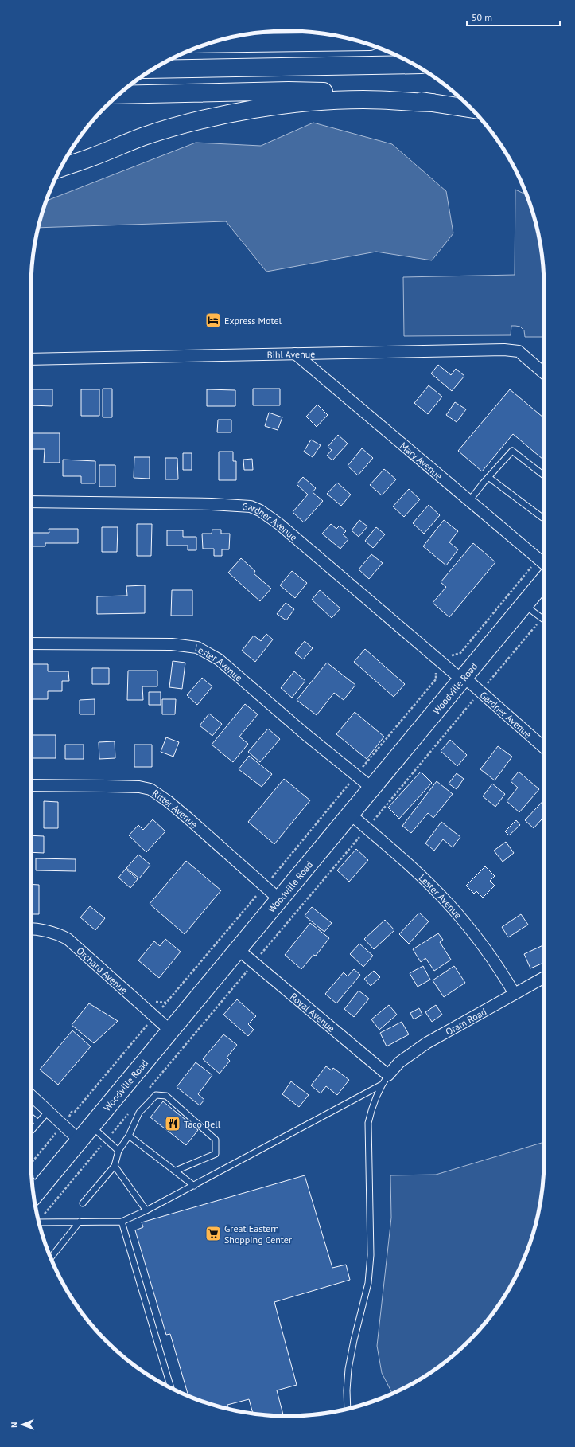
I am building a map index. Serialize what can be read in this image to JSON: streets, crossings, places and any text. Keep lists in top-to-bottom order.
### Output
{
  "streets": {
    "main road": ["Woodville Road"],
    "street": [
      "Bihl Avenue",
      "Mary Avenue",
      "Gardner Avenue",
      "Lester Avenue",
      "Ritter Avenue",
      "Orchard Avenue",
      "Royal Avenue",
      "Oram Road"
    ]
  },
  "crossings": [
    ["Bihl Avenue", "Mary Avenue"],
    ["Gardner Avenue", "Woodville Road"],
    ["Lester Avenue", "Woodville Road"],
    ["Lester Avenue", "Oram Road"],
    ["Woodville Road", "Ritter Avenue"],
    ["Woodville Road", "Orchard Avenue"],
    ["Woodville Road", "Royal Avenue"],
    ["Royal Avenue", "Oram Road"]
  ],
  "places": {
    "hotel": ["Express Motel"],
    "restaurant": ["Taco Bell"],
    "supermarket": ["Great Eastern Shopping Center"]
  },
  "scale_bar": "50 m",
  "north": "left"
}
